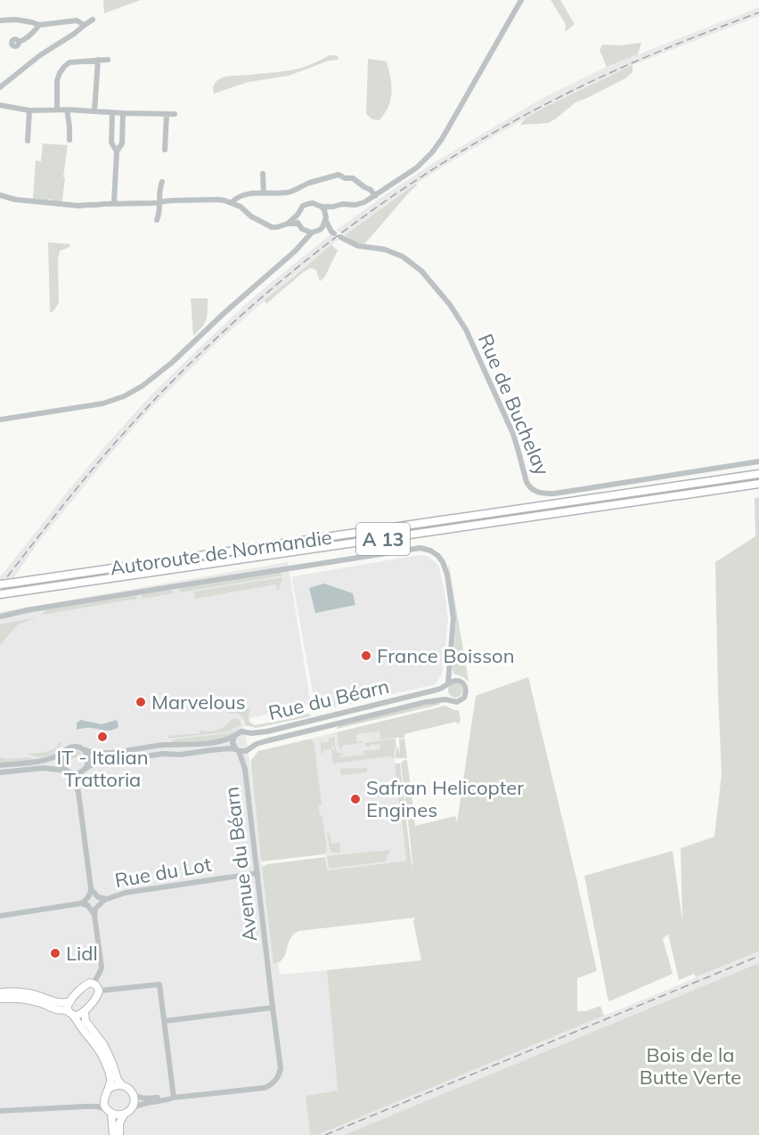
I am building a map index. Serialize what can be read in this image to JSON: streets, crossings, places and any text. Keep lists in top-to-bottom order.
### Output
{
  "streets": {
    "highway": ["A 13", "Autoroute de Normandie"],
    "street": [
      "Rue de Buchelay",
      "Rue du Béarn",
      "Avenue du Béarn",
      "Rue du Lot"
    ]
  },
  "crossings": [
    ["Rue du Béarn", "Avenue du Béarn"],
    ["Avenue du Béarn", "Rue du Lot"]
  ],
  "parks": ["Bois de la Butte Verte"],
  "places": [
    "France Boisson",
    "Marvelous",
    "IT - Italian Trattoria",
    "Safran Helicopter Engines",
    "Lidl"
  ]
}
